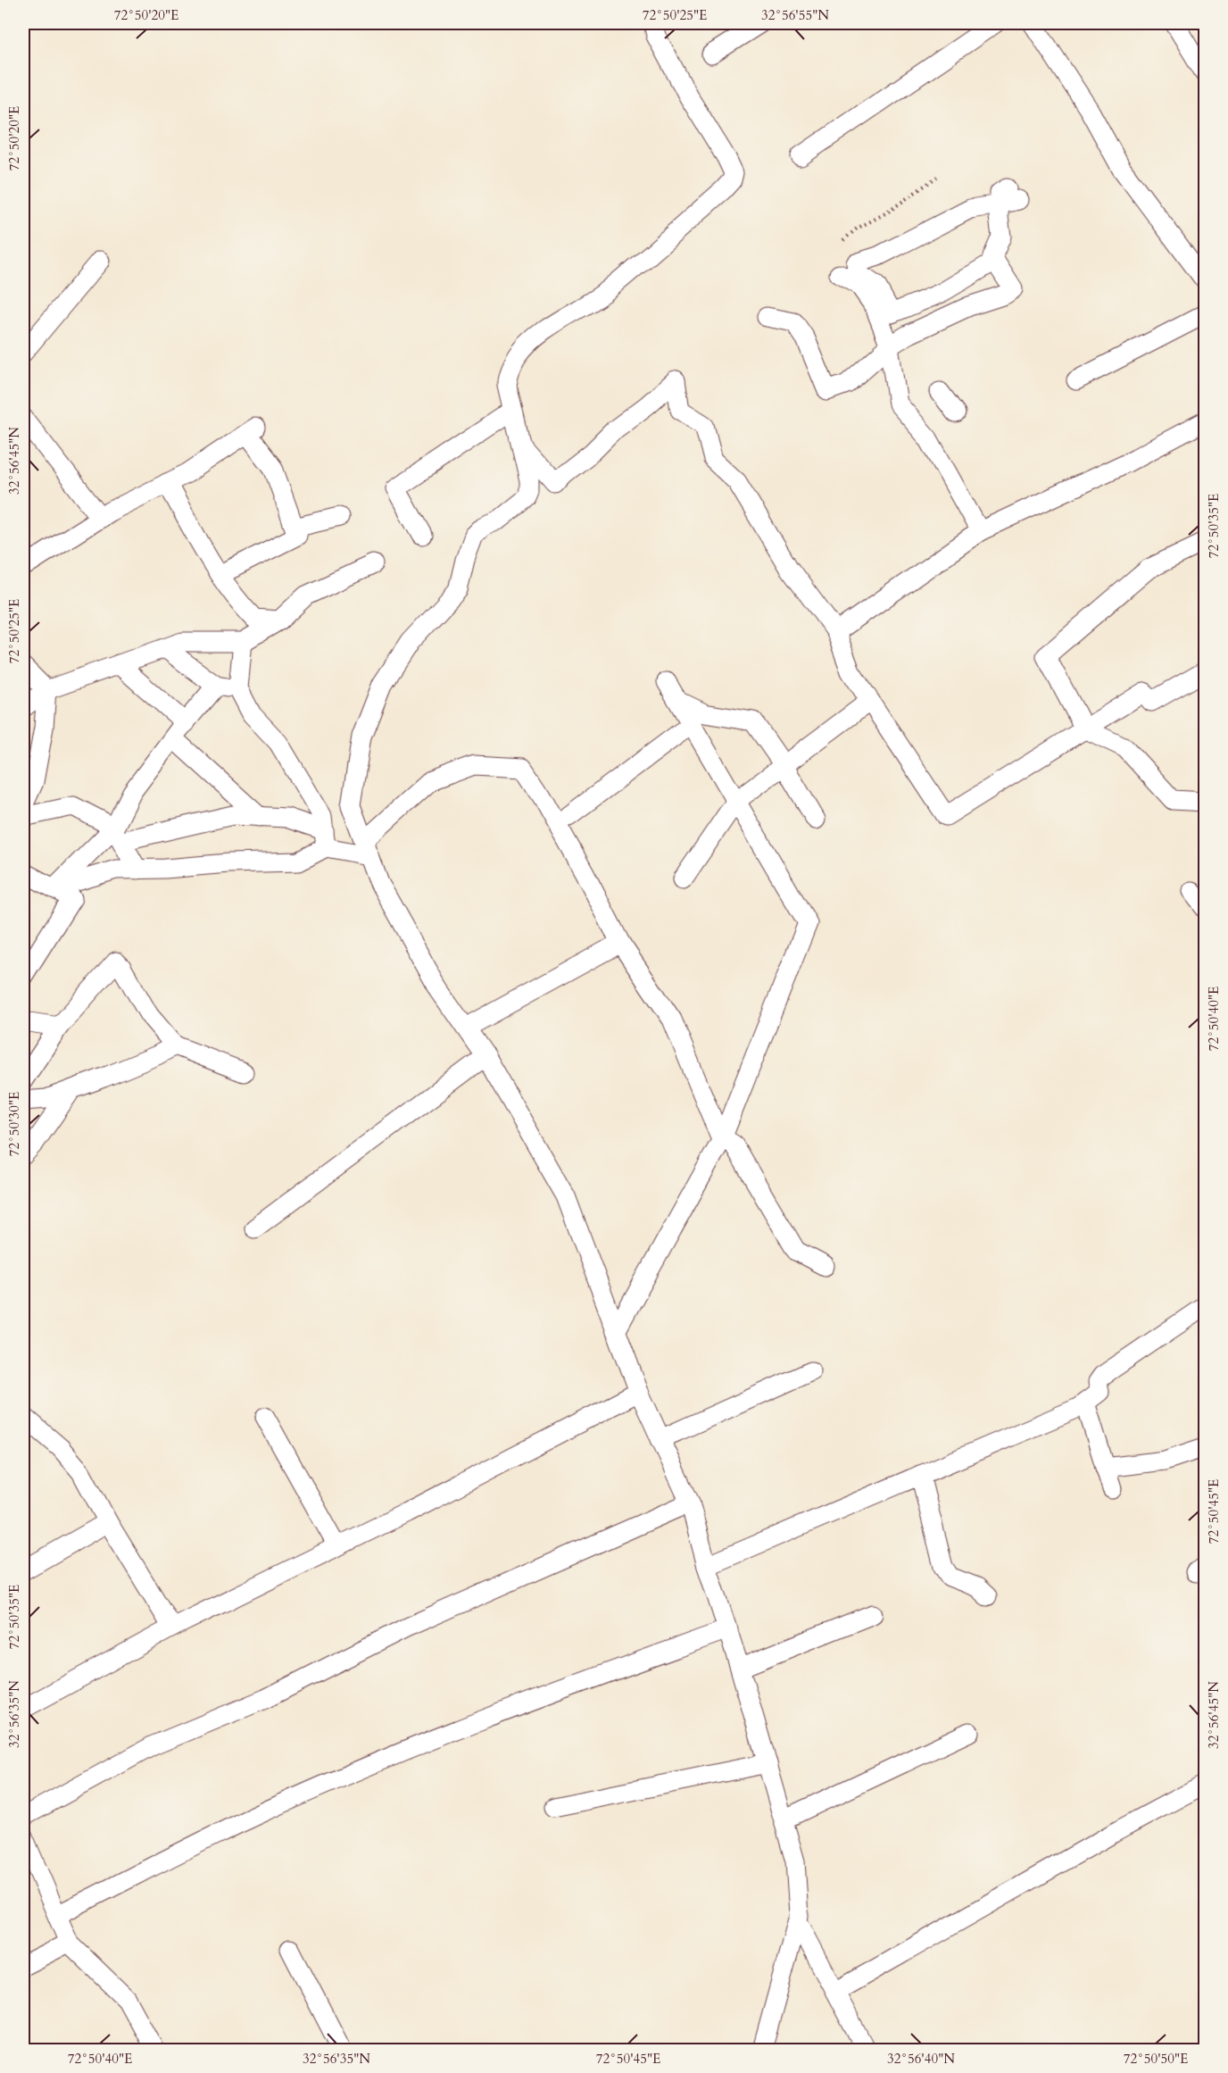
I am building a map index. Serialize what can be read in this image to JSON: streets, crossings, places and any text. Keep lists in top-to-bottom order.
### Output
{
  "coordinates": [
    "72°50'20\"E",
    "72°50'25\"E",
    "32°56'55\"N",
    "32°56'45\"N",
    "72°50'35\"E",
    "72°50'40\"E",
    "72°50'30\"E",
    "72°50'45\"E",
    "32°56'35\"N",
    "32°56'40\"N",
    "72°50'50\"E"
  ]
}
